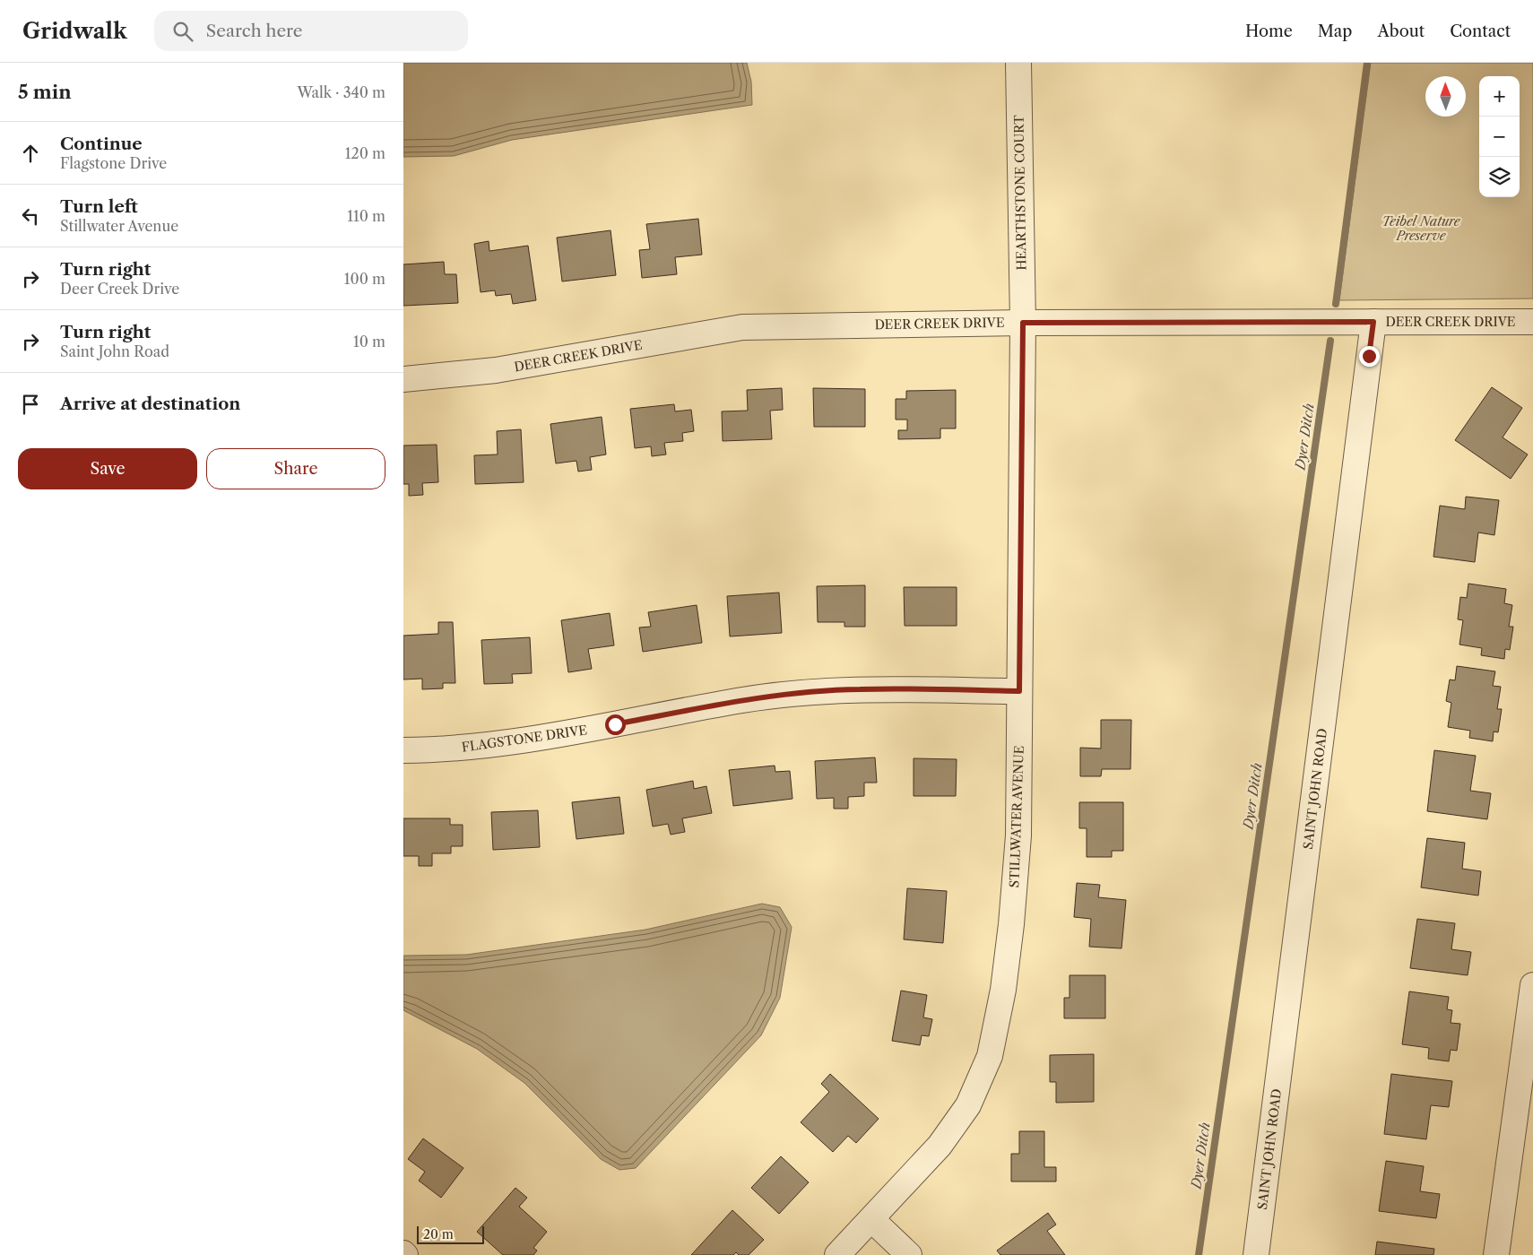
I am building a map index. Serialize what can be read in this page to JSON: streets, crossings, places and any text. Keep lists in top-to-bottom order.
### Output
{
  "streets": {
    "street": [
      "HEARTHSTONE COURT",
      "DEER CREEK DRIVE",
      "FLAGSTONE DRIVE",
      "SAINT JOHN ROAD",
      "STILLWATER AVENUE"
    ]
  },
  "crossings": [
    ["HEARTHSTONE COURT", "DEER CREEK DRIVE"],
    ["HEARTHSTONE COURT", "STILLWATER AVENUE"],
    ["DEER CREEK DRIVE", "SAINT JOHN ROAD"],
    ["DEER CREEK DRIVE", "STILLWATER AVENUE"],
    ["FLAGSTONE DRIVE", "STILLWATER AVENUE"]
  ],
  "water": ["Dyer Ditch"],
  "parks": ["Teibel Nature Preserve"],
  "scale_bar": "20 m",
  "north": "top",
  "page": {
    "header": "Gridwalk",
    "search": "Search here",
    "nav": [
      "Home",
      "Map",
      "About",
      "Contact"
    ],
    "heading": ["5 min", "Walk · 340 m"],
    "map_buttons": ["+", "−"],
    "list": [
      ["Continue", "Flagstone Drive", "120 m"],
      ["Turn left", "Stillwater Avenue", "110 m"],
      ["Turn right", "Deer Creek Drive", "100 m"],
      ["Turn right", "Saint John Road", "10 m"],
      "Arrive at destination"
    ],
    "buttons": ["Save", "Share"],
    "scale": "20 m"
  }
}
